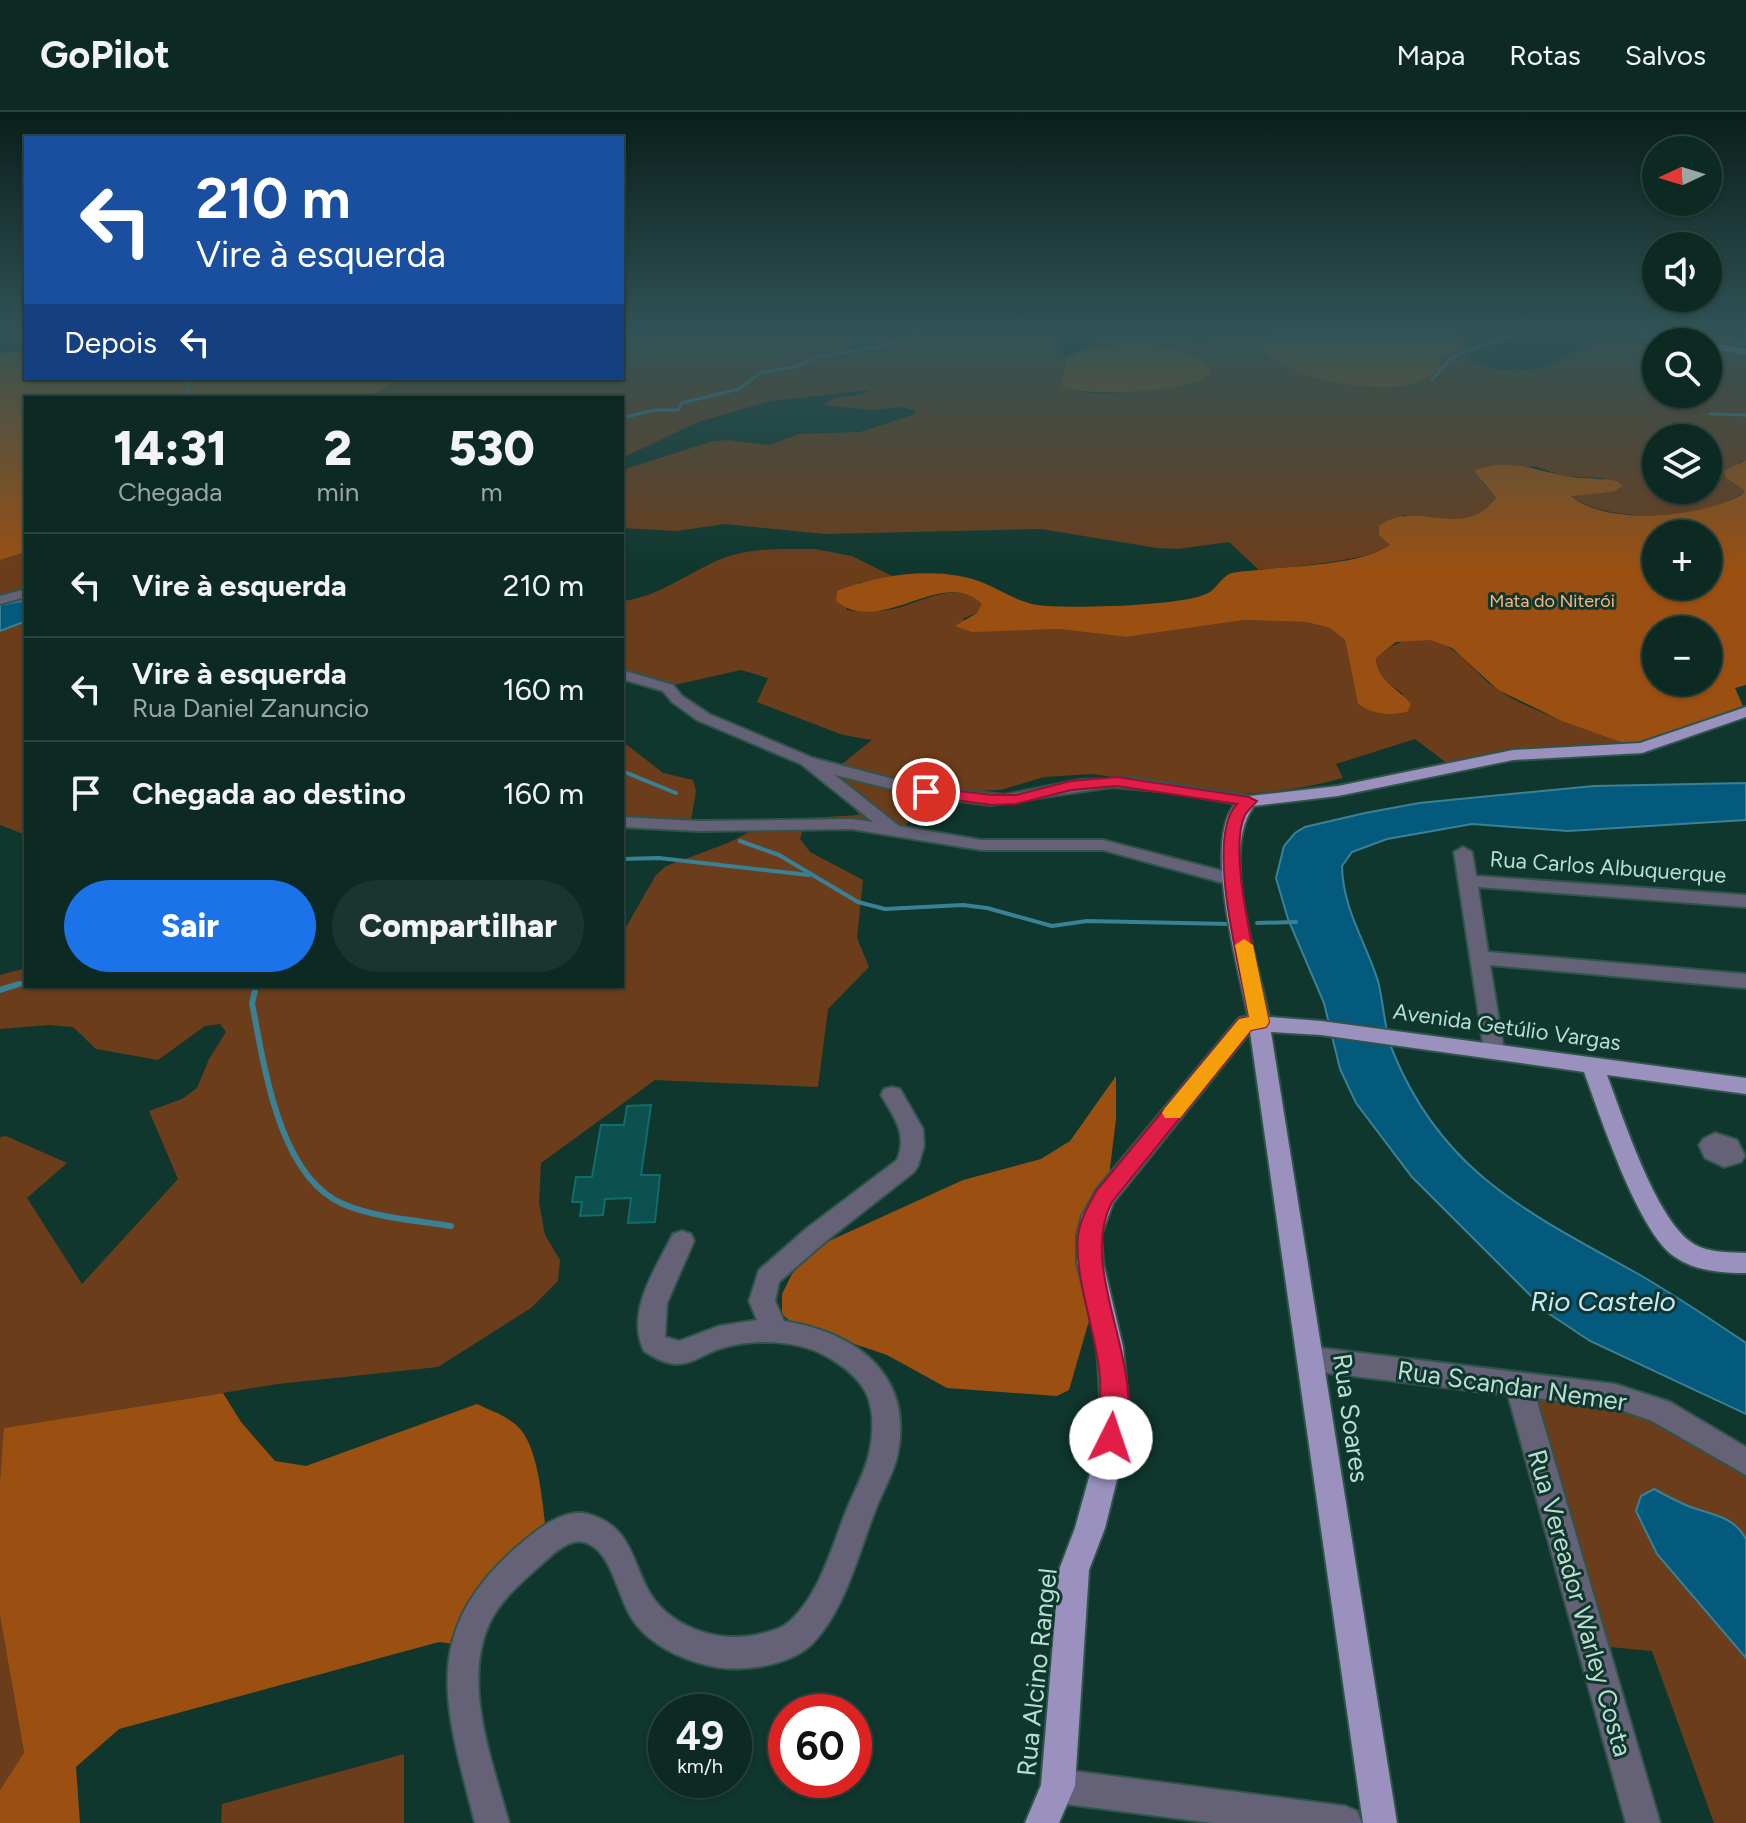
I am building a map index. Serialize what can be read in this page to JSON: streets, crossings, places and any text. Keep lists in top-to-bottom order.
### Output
{
  "streets": {
    "main road": ["Avenida Getúlio Vargas", "Rua Soares", "Rua Alcino Rangel"],
    "street": ["Rua Carlos Albuquerque", "Rua Scandar Nemer", "Rua Vereador Warley Costa"]
  },
  "crossings": [
    ["Avenida Getúlio Vargas", "Rua Soares"],
    ["Avenida Getúlio Vargas", "Rua Alcino Rangel"],
    ["Rua Scandar Nemer", "Rua Soares"],
    ["Rua Scandar Nemer", "Rua Vereador Warley Costa"],
    ["Rua Soares", "Rua Alcino Rangel"]
  ],
  "water": ["Rio Castelo"],
  "parks": ["Mata do Niterói"],
  "north": "left",
  "page": {
    "header": "GoPilot",
    "nav": ["Mapa", "Rotas", "Salvos"],
    "map_buttons": ["+", "−"],
    "turn": ["210 m", "Vire à esquerda"],
    "then": "Depois",
    "eta": [
      "14:31",
      "Chegada",
      "2",
      "min",
      "530",
      "m"
    ],
    "list": [
      {
        "name": "Vire à esquerda",
        "value": "210 m"
      },
      {
        "name": "Vire à esquerda",
        "note": "Rua Daniel Zanuncio",
        "value": "160 m"
      },
      {
        "name": "Chegada ao destino",
        "value": "160 m"
      }
    ],
    "buttons": ["Sair", "Compartilhar"],
    "speed": "49 km/h",
    "limit": "60"
  }
}
